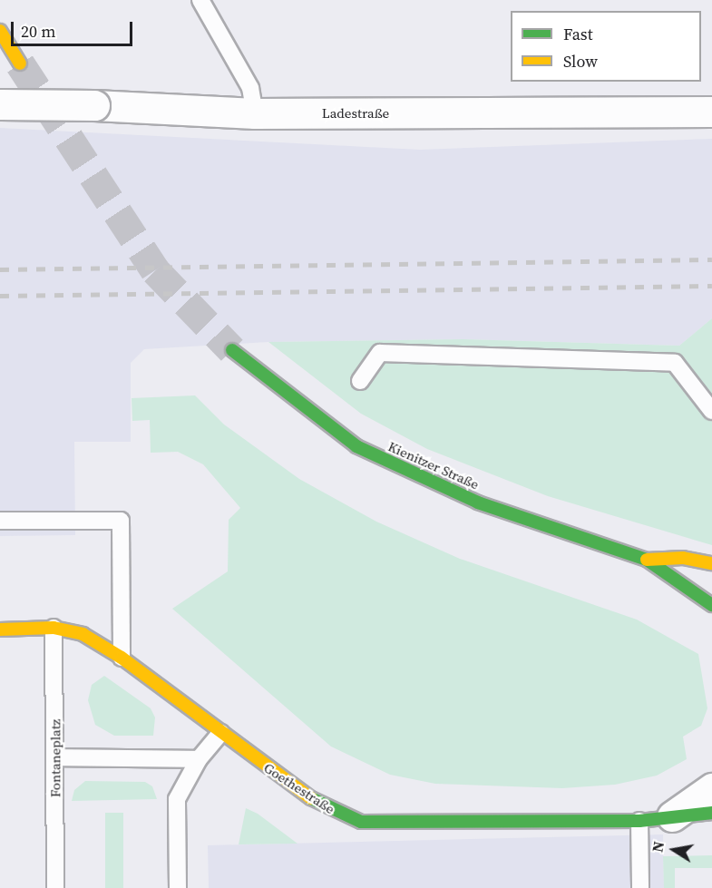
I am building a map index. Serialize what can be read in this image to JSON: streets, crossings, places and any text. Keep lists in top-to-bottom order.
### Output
{
  "streets": {
    "street": ["Ladestraße", "Kienitzer Straße", "Goethestraße"],
    "lane": ["Fontaneplatz"]
  },
  "crossings": [
    ["Fontaneplatz", "Goethestraße"]
  ],
  "legend": ["Fast", "Slow"],
  "scale_bar": "20 m",
  "north": "left"
}
